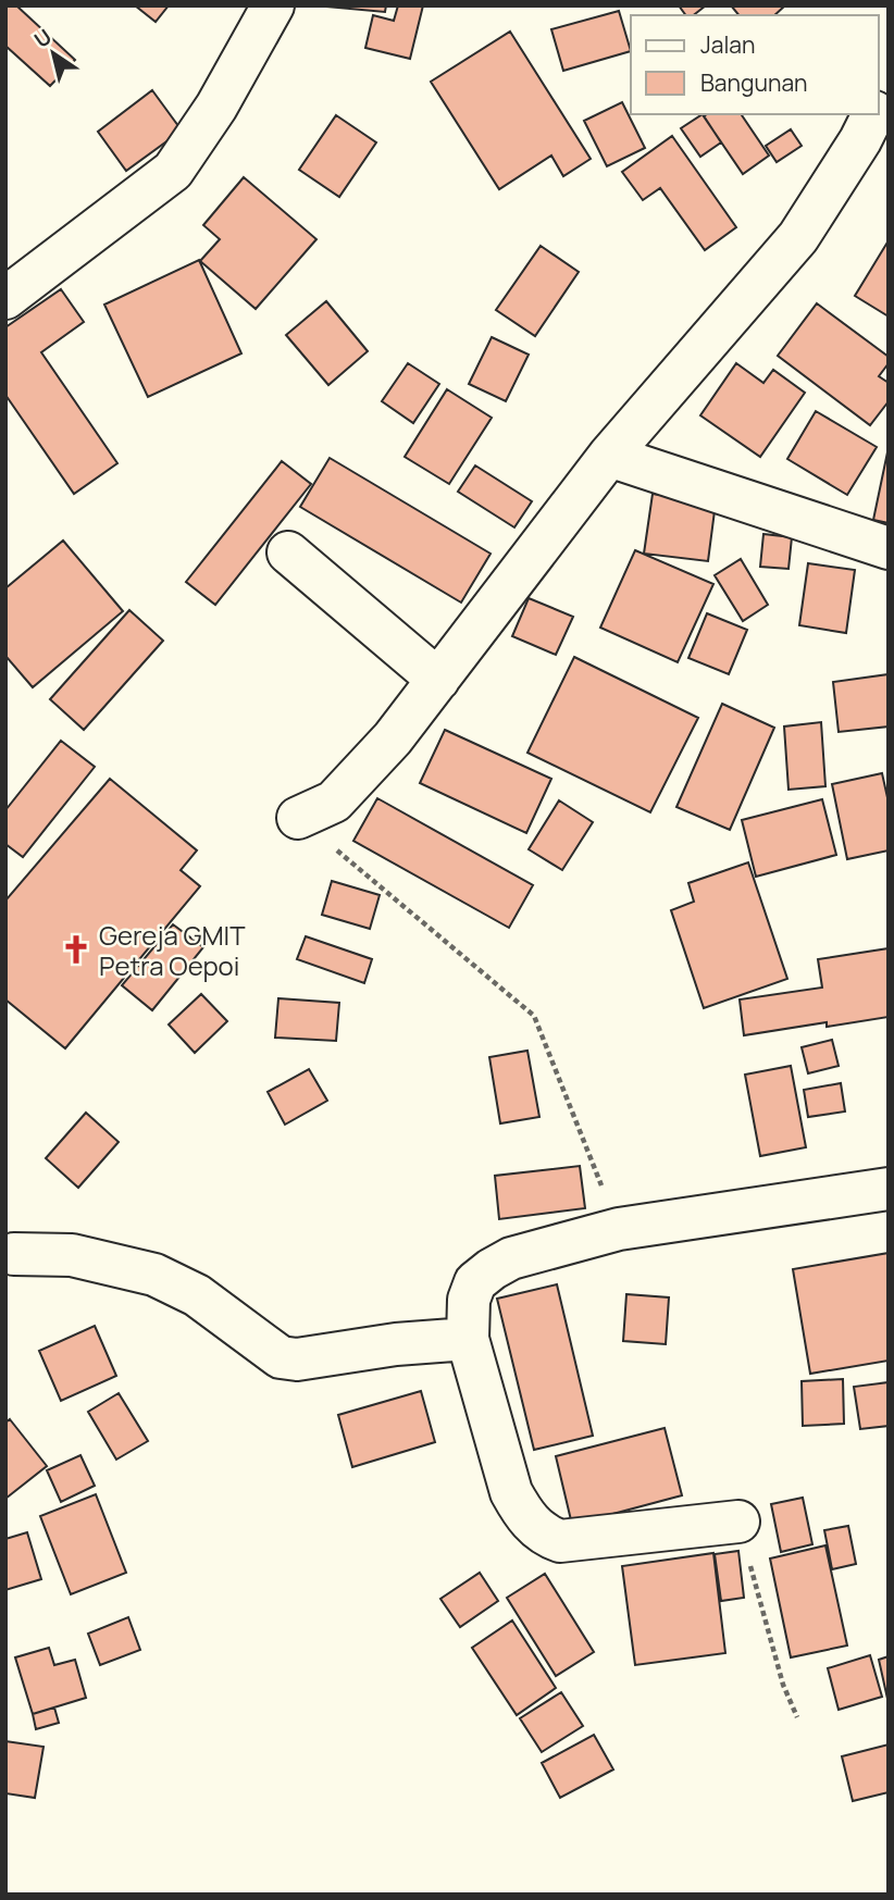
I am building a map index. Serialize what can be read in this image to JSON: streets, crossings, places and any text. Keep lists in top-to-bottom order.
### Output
{
  "places": {
    "church": ["Gereja GMIT Petra Oepoi"]
  },
  "legend": ["Jalan", "Bangunan"],
  "north": "top left"
}
